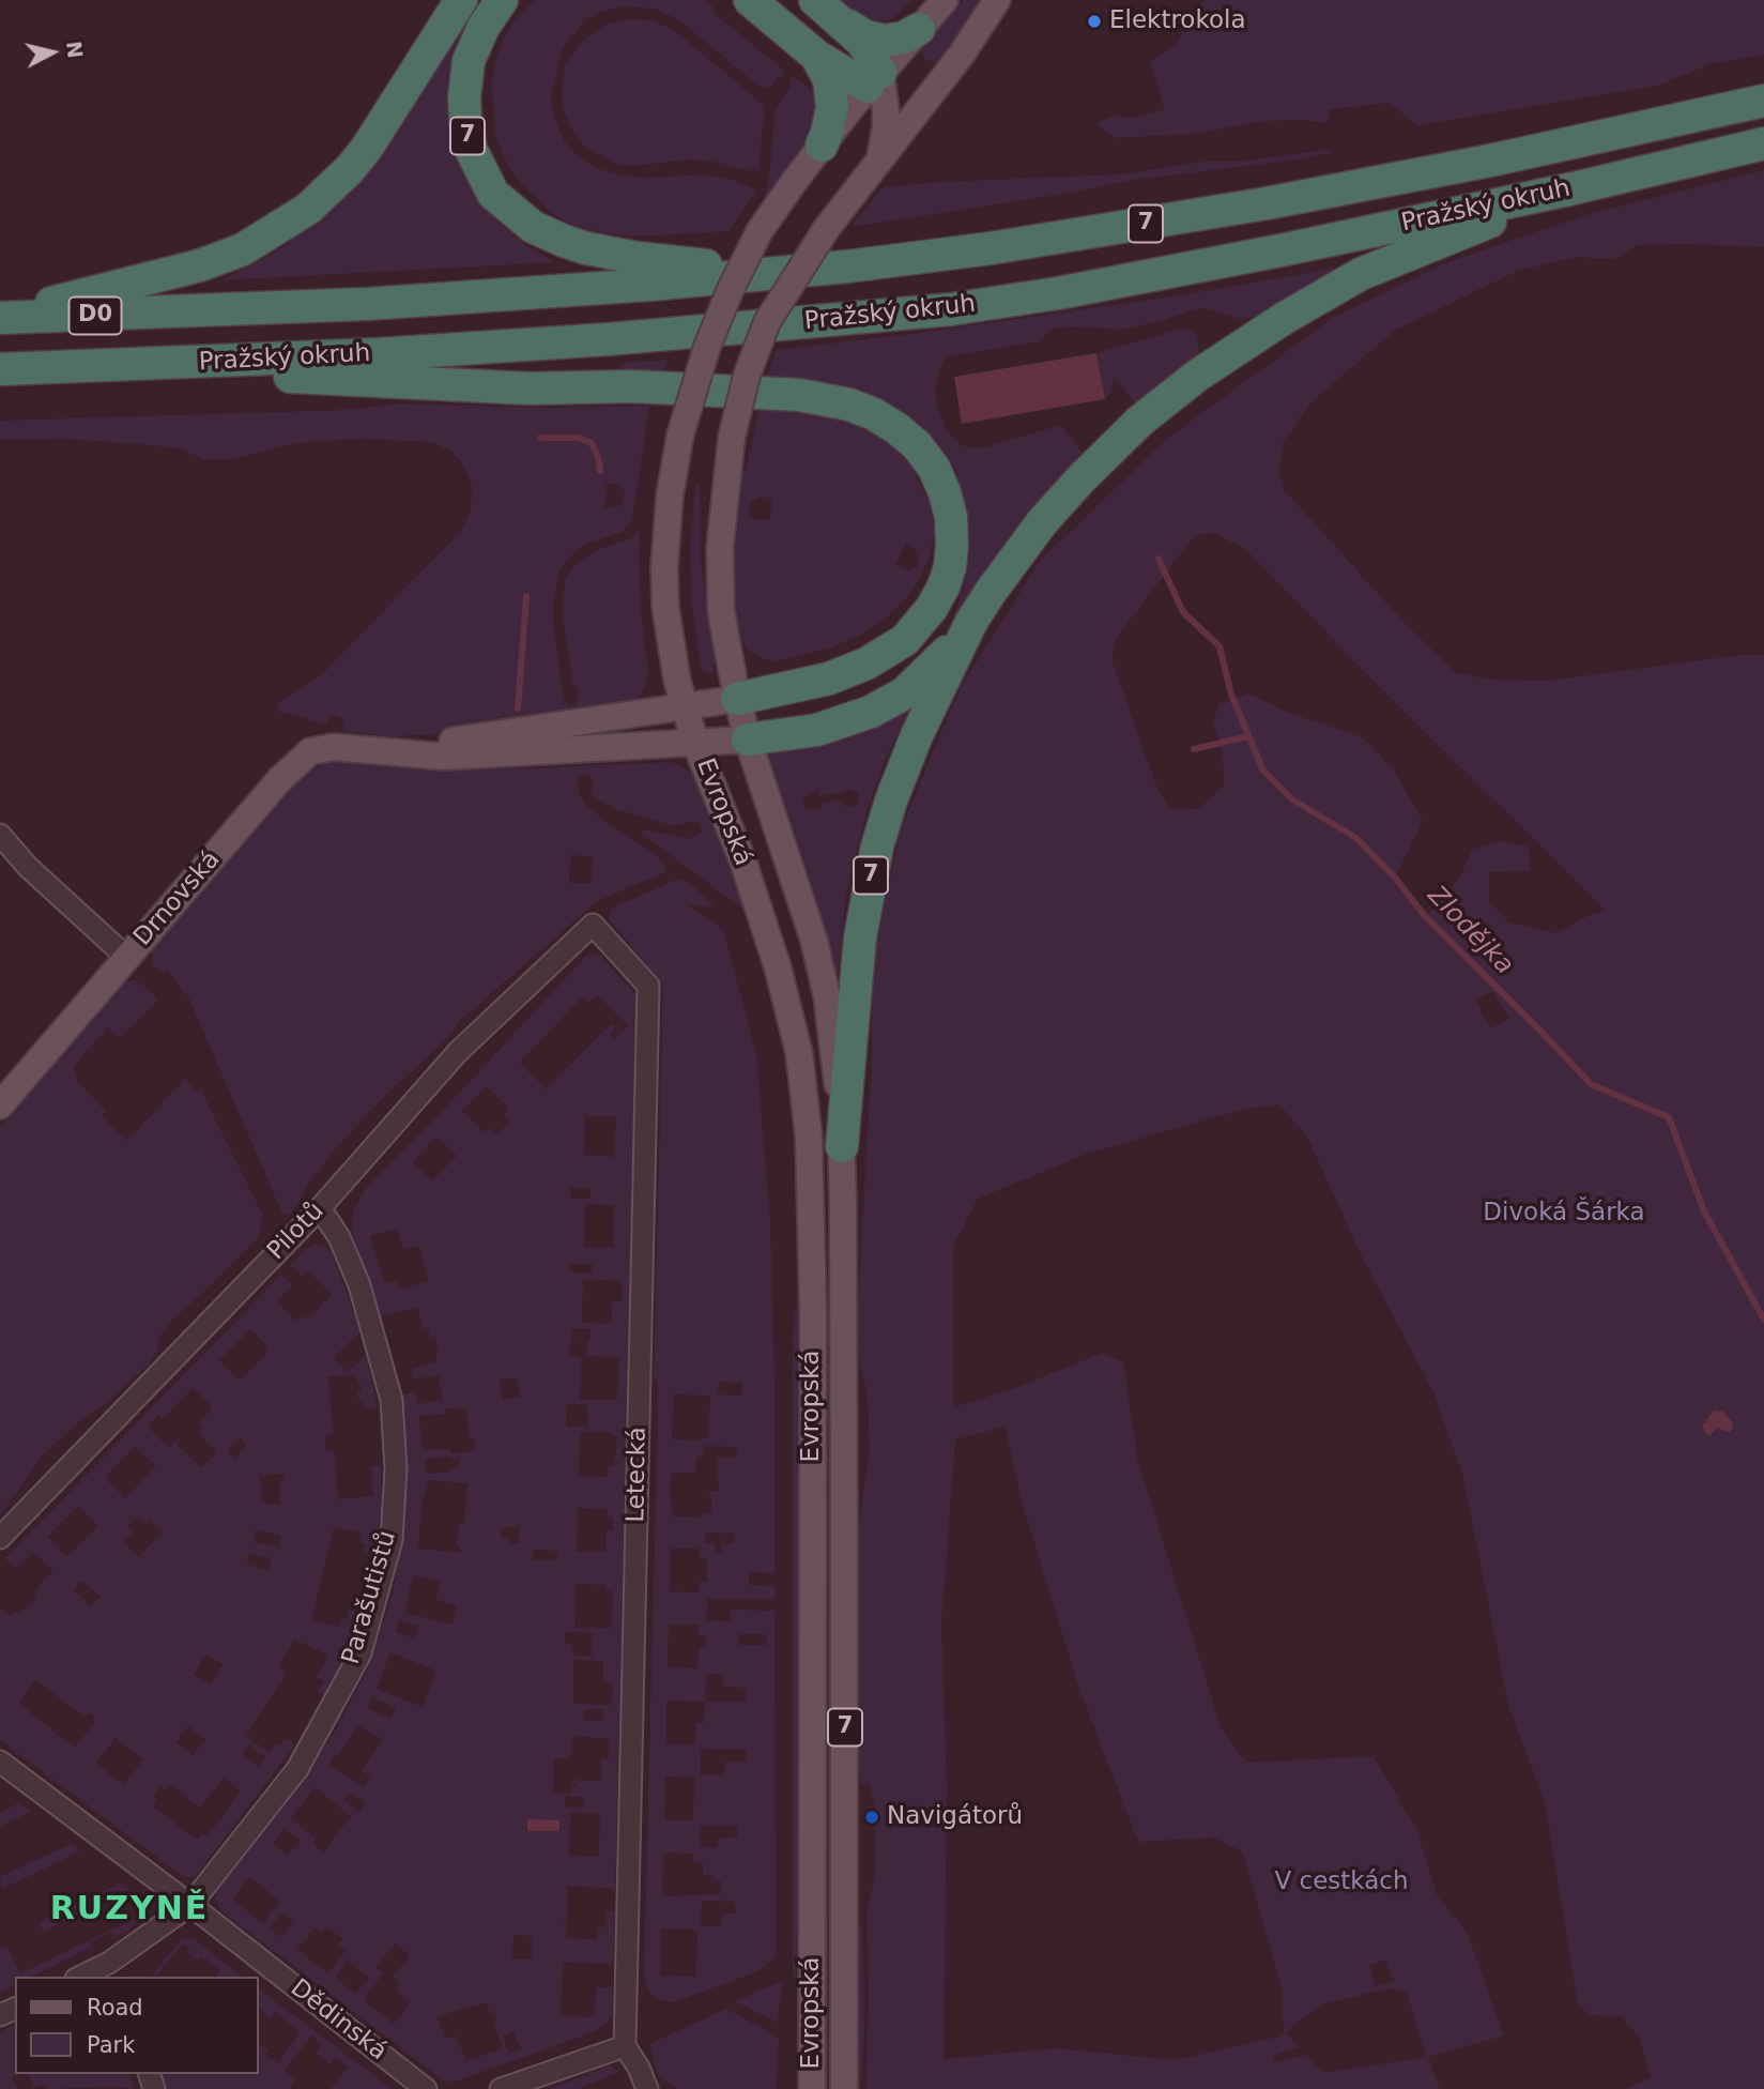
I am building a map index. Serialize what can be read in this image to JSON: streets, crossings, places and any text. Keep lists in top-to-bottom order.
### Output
{
  "streets": {
    "highway": ["7", "Pražský okruh", "D0"],
    "main road": ["Evropská", "Drnovská"],
    "street": [
      "Pilotů",
      "Letecká",
      "Parašutistů",
      "Dědinská"
    ]
  },
  "crossings": [
    ["7", "Pražský okruh"],
    ["7", "Evropská"],
    ["7", "Drnovská"],
    ["Evropská", "Drnovská"],
    ["Pilotů", "Letecká"],
    ["Pilotů", "Parašutistů"],
    ["Parašutistů", "Dědinská"]
  ],
  "districts": ["RUZYNĚ"],
  "water": ["Zlodějka"],
  "parks": ["Divoká Šárka", "V cestkách"],
  "places": ["Elektrokola", "Navigátorů"],
  "legend": ["Road", "Park"],
  "north": "right"
}
